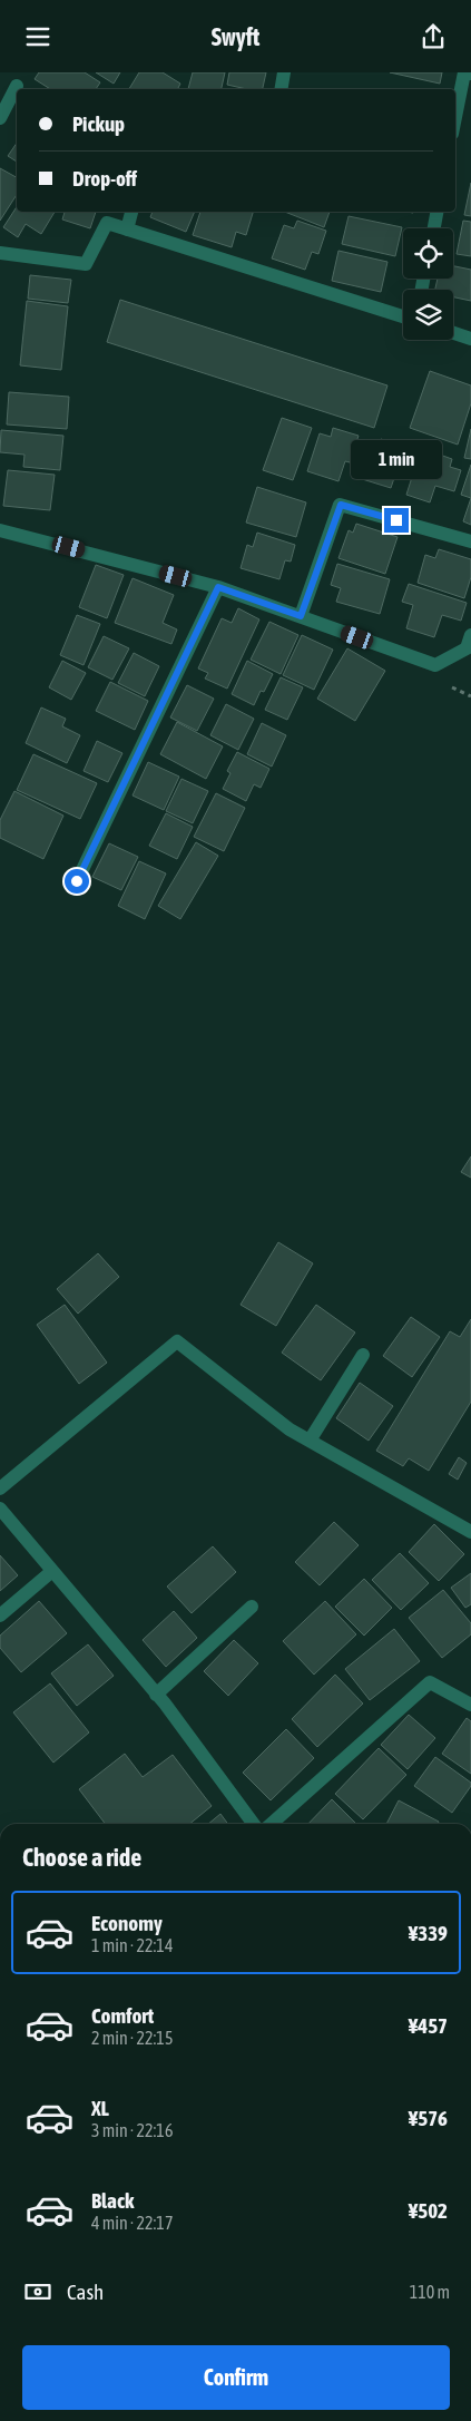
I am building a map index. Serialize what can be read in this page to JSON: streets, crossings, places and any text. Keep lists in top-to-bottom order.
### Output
{
  "page": {
    "header": "Swyft",
    "banner": ["Pickup", "Drop-off"],
    "bubble": "1 min",
    "heading": "Choose a ride",
    "list": [
      {
        "name": "Economy",
        "note": "1 min · 22:14",
        "value": "¥339"
      },
      {
        "name": "Comfort",
        "note": "2 min · 22:15",
        "value": "¥457"
      },
      {
        "name": "XL",
        "note": "3 min · 22:16",
        "value": "¥576"
      },
      {
        "name": "Black",
        "note": "4 min · 22:17",
        "value": "¥502"
      }
    ],
    "pay": ["Cash", "110 m"],
    "buttons": "Confirm"
  }
}
